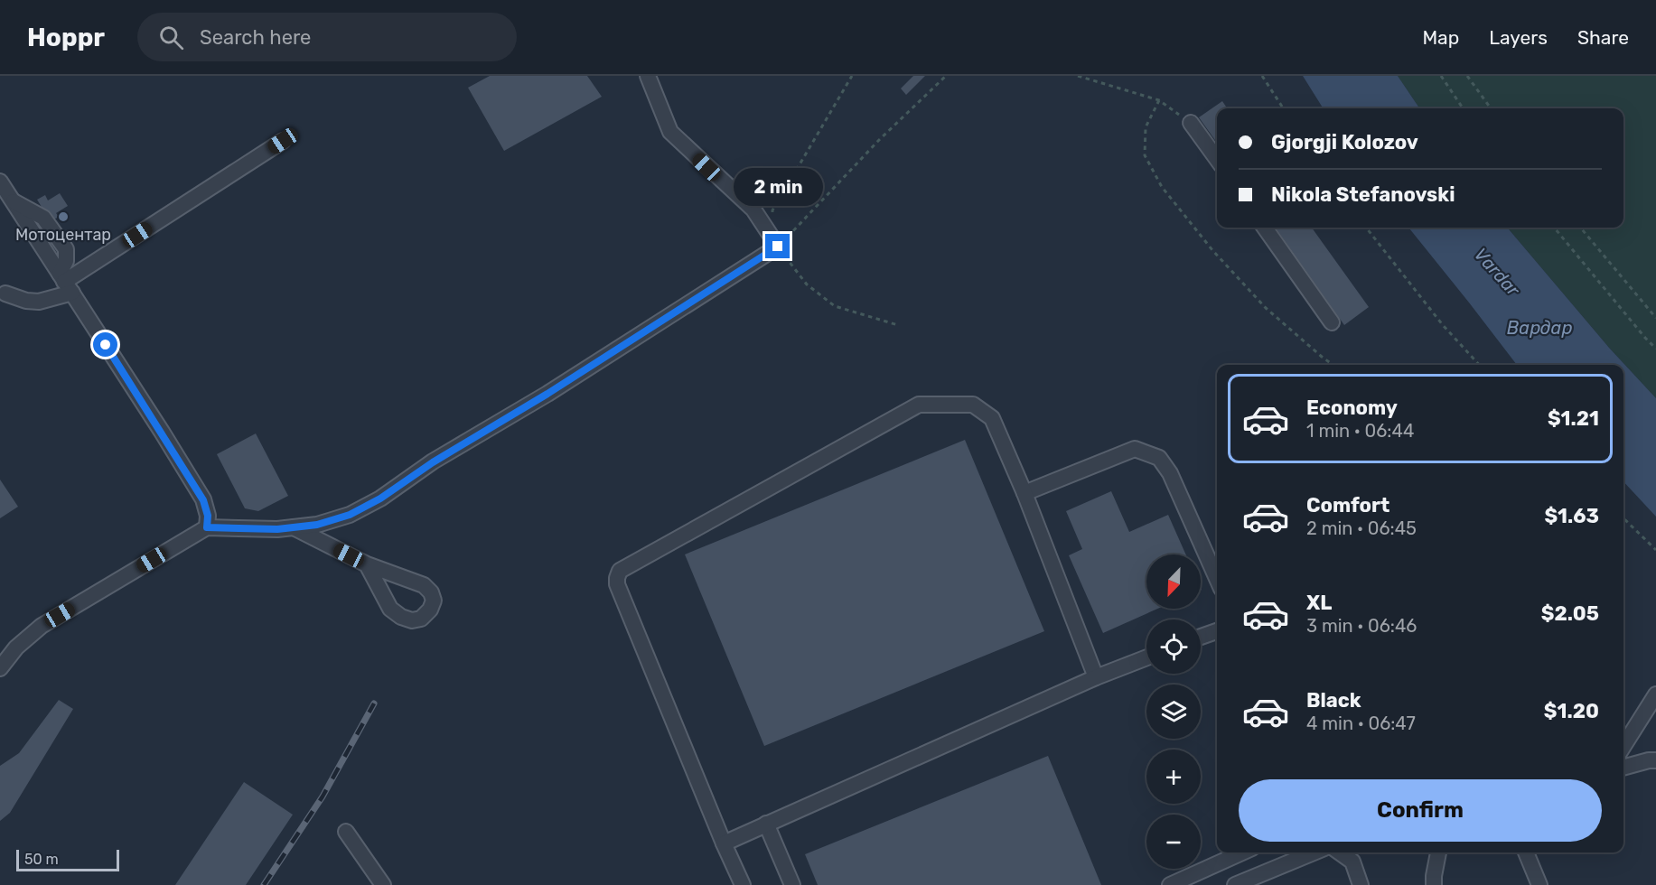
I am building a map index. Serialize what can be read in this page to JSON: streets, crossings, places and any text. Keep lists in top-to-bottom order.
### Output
{
  "water": ["Vardar", "Вардар"],
  "places": ["Мотоцентар"],
  "scale_bar": "50 m",
  "north": "bottom left",
  "page": {
    "header": "Hoppr",
    "search": "Search here",
    "nav": ["Map", "Layers", "Share"],
    "banner": ["Gjorgji Kolozov", "Nikola Stefanovski"],
    "bubble": "2 min",
    "list": [
      {
        "name": "Economy",
        "note": "1 min · 06:44",
        "value": "$1.21"
      },
      {
        "name": "Comfort",
        "note": "2 min · 06:45",
        "value": "$1.63"
      },
      {
        "name": "XL",
        "note": "3 min · 06:46",
        "value": "$2.05"
      },
      {
        "name": "Black",
        "note": "4 min · 06:47",
        "value": "$1.20"
      }
    ],
    "map_buttons": ["+", "−"],
    "buttons": "Confirm",
    "scale": "50 m"
  }
}
